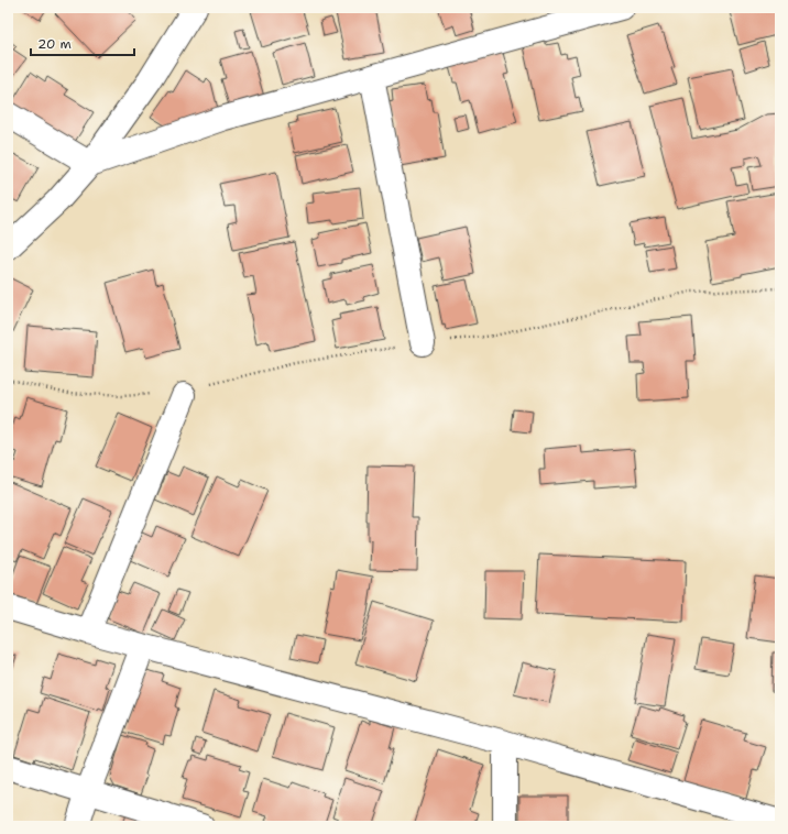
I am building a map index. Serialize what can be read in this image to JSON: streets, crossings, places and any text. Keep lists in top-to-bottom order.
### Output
{
  "scale_bar": "20 m"
}
